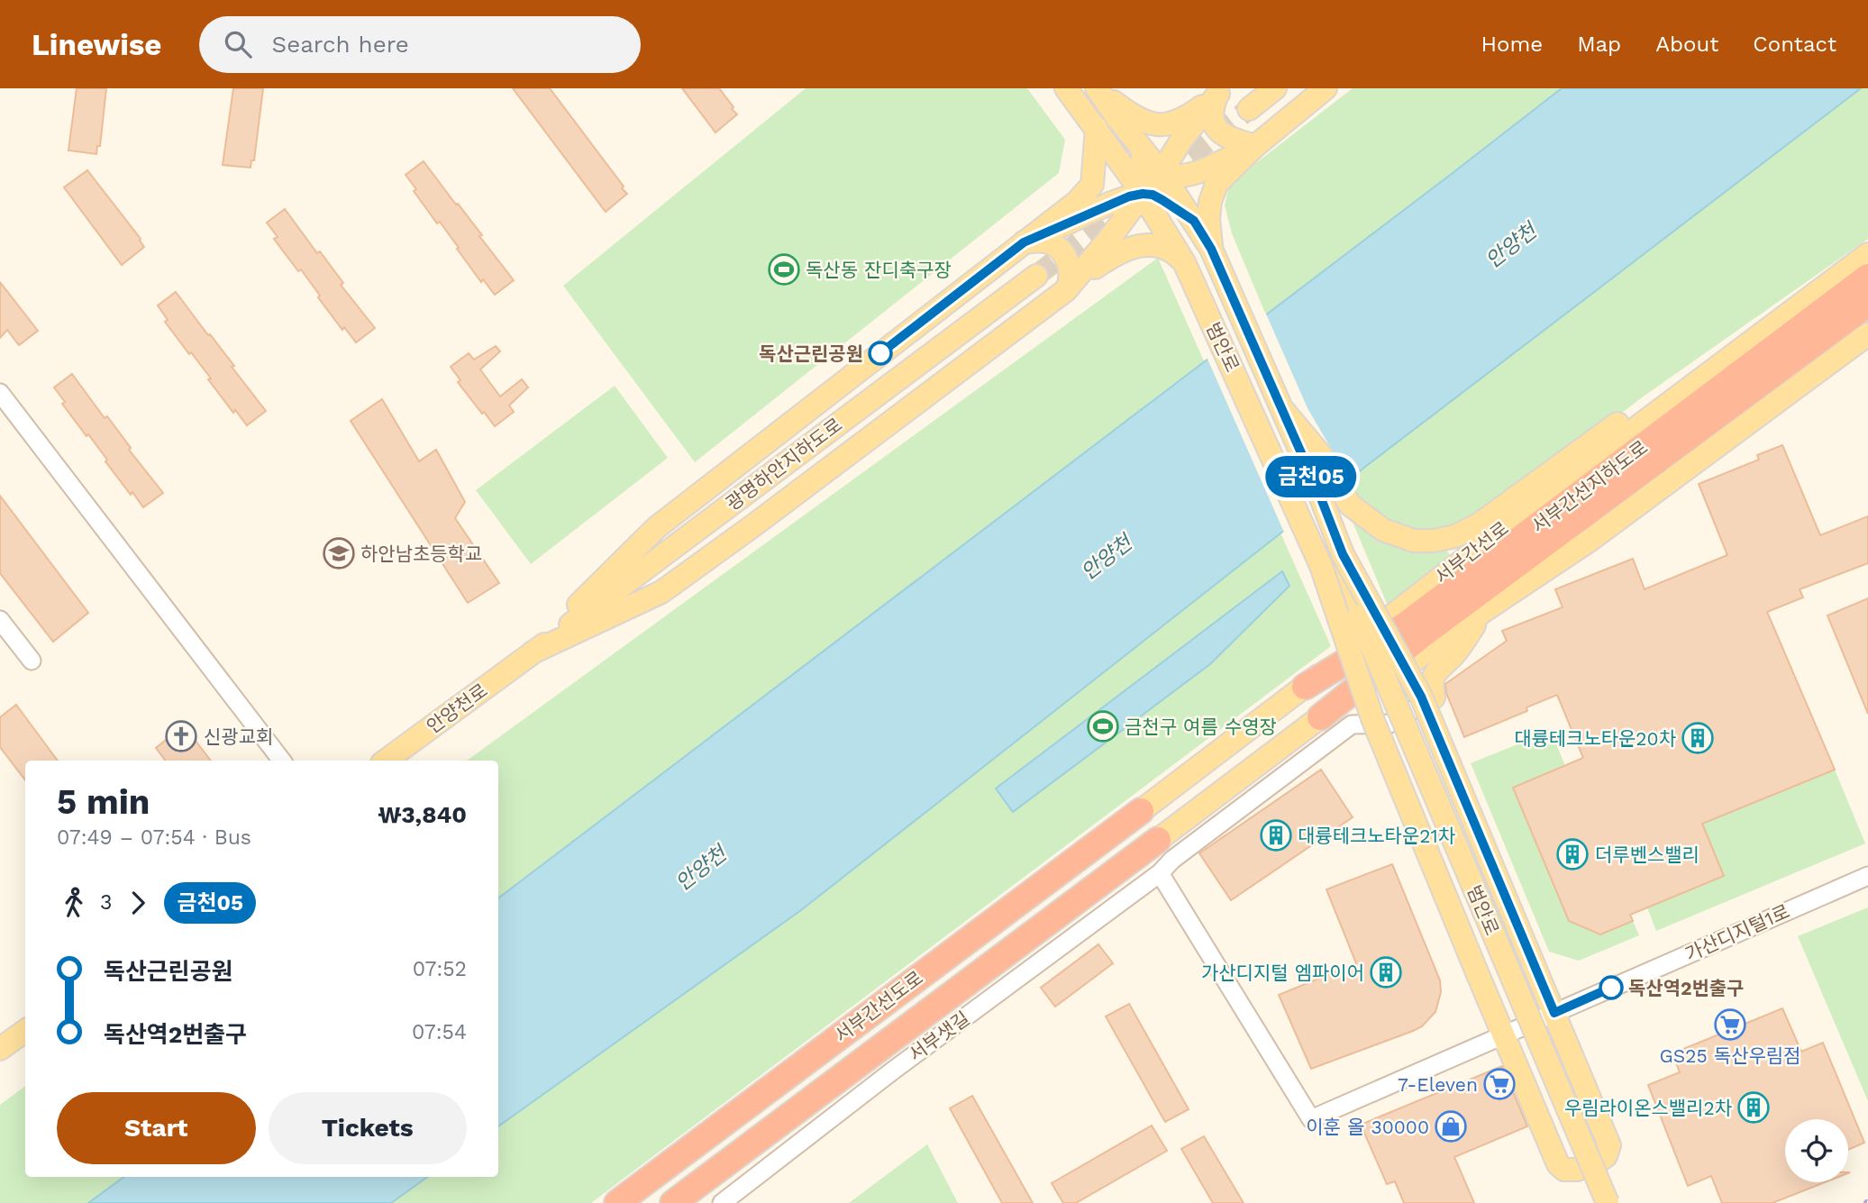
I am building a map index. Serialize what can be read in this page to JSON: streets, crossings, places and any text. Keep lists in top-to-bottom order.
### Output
{
  "streets": {
    "highway": ["서부간선지하도로", "서부간선도로"],
    "main road": ["범안로", "광명하안지하도로", "안양천로"],
    "street": ["가산디지털1로", "서부샛길"]
  },
  "crossings": [
    ["광명하안지하도로", "안양천로"]
  ],
  "water": ["안양천"],
  "places": {
    "sports": ["독산동 잔디축구장", "금천구 여름 수영장"],
    "other": ["독산근린공원", "독산역2번출구"],
    "school or university": ["하안남초등학교"],
    "church": ["신광교회"],
    "building": [
      "대륭테크노타운20차",
      "대륭테크노타운21차",
      "더루벤스밸리",
      "가산디지털 엠파이어",
      "우림라이온스밸리2차"
    ],
    "supermarket": ["GS25 독산우림점", "7-Eleven"],
    "shop": ["이훈 올 30000"]
  },
  "lines": ["bus line 금천05"],
  "page": {
    "header": "Linewise",
    "search": "Search here",
    "nav": [
      "Home",
      "Map",
      "About",
      "Contact"
    ],
    "on_map": "금천05",
    "heading": ["5 min", "07:49 – 07:54 · Bus", "₩3,840"],
    "legs": ["3", "금천05"],
    "list": [
      {
        "name": "독산근린공원",
        "value": "07:52"
      },
      {
        "name": "독산역2번출구",
        "value": "07:54"
      }
    ],
    "buttons": ["Start", "Tickets"]
  }
}
